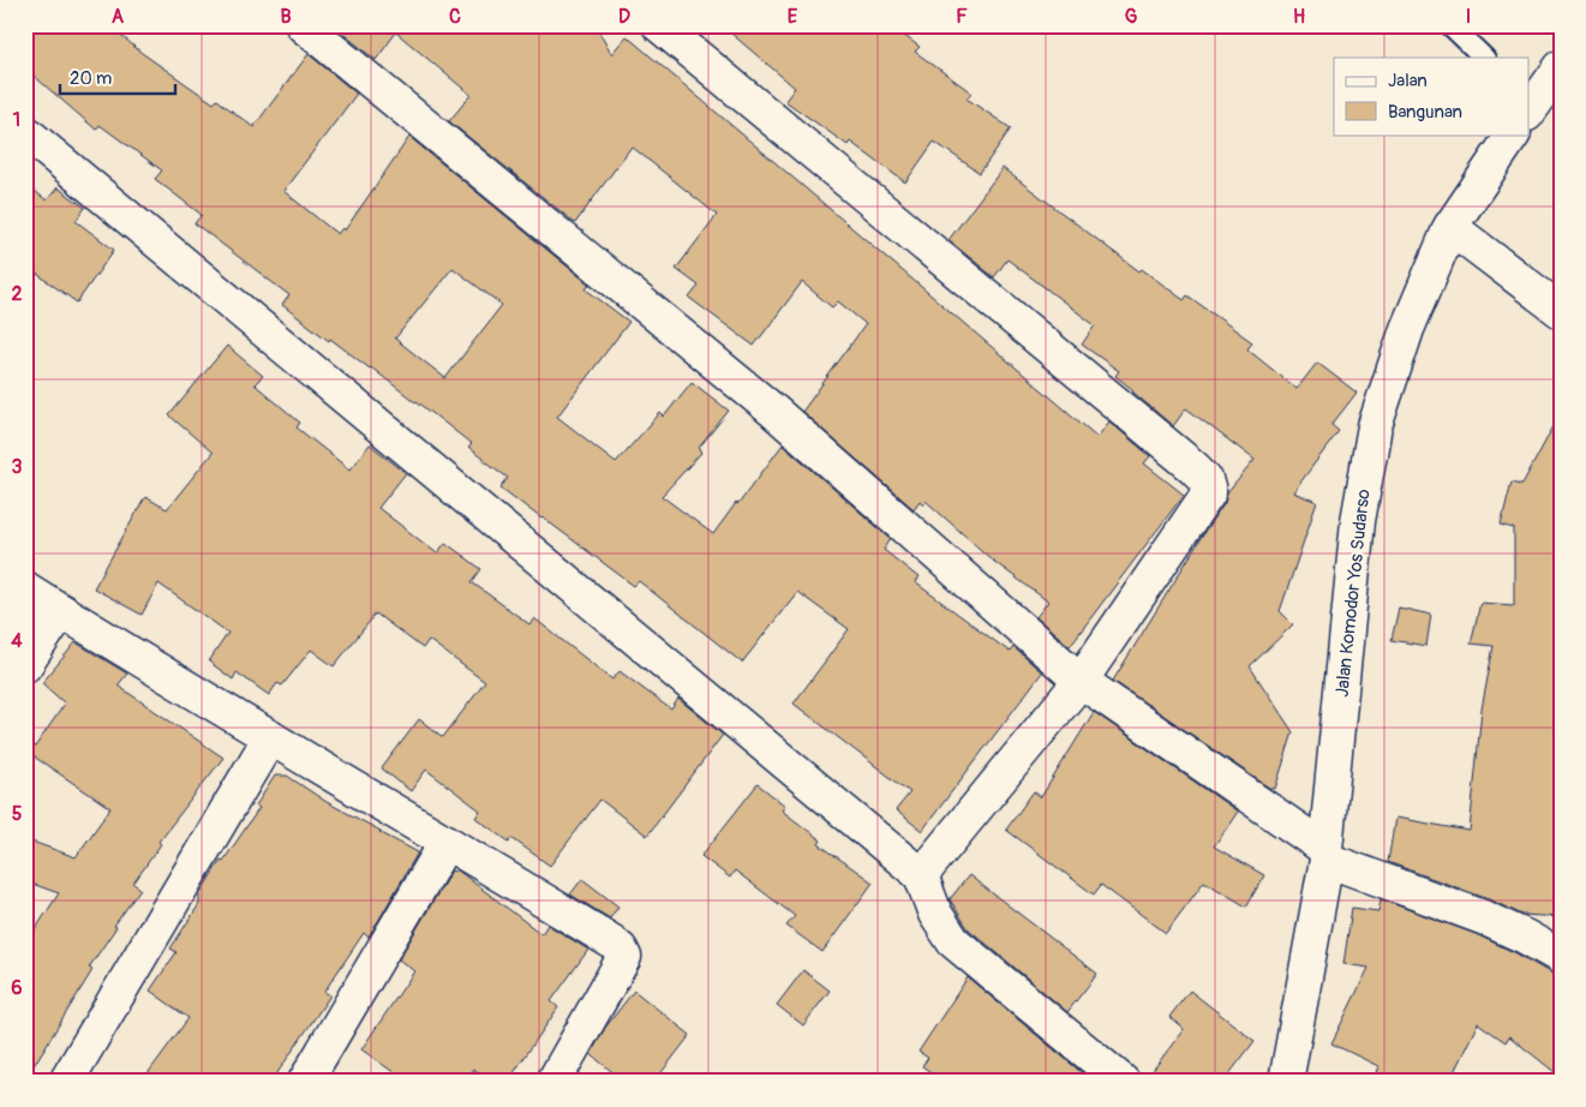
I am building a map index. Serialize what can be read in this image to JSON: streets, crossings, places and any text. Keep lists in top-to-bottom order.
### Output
{
  "streets": {
    "street": ["Jalan Komodor Yos Sudarso"]
  },
  "legend": ["Jalan", "Bangunan"],
  "scale_bar": "20 m",
  "grid": {
    "columns": [
      "A",
      "B",
      "C",
      "D",
      "E",
      "F",
      "G",
      "H",
      "I"
    ],
    "rows": [
      "1",
      "2",
      "3",
      "4",
      "5",
      "6"
    ]
  }
}
